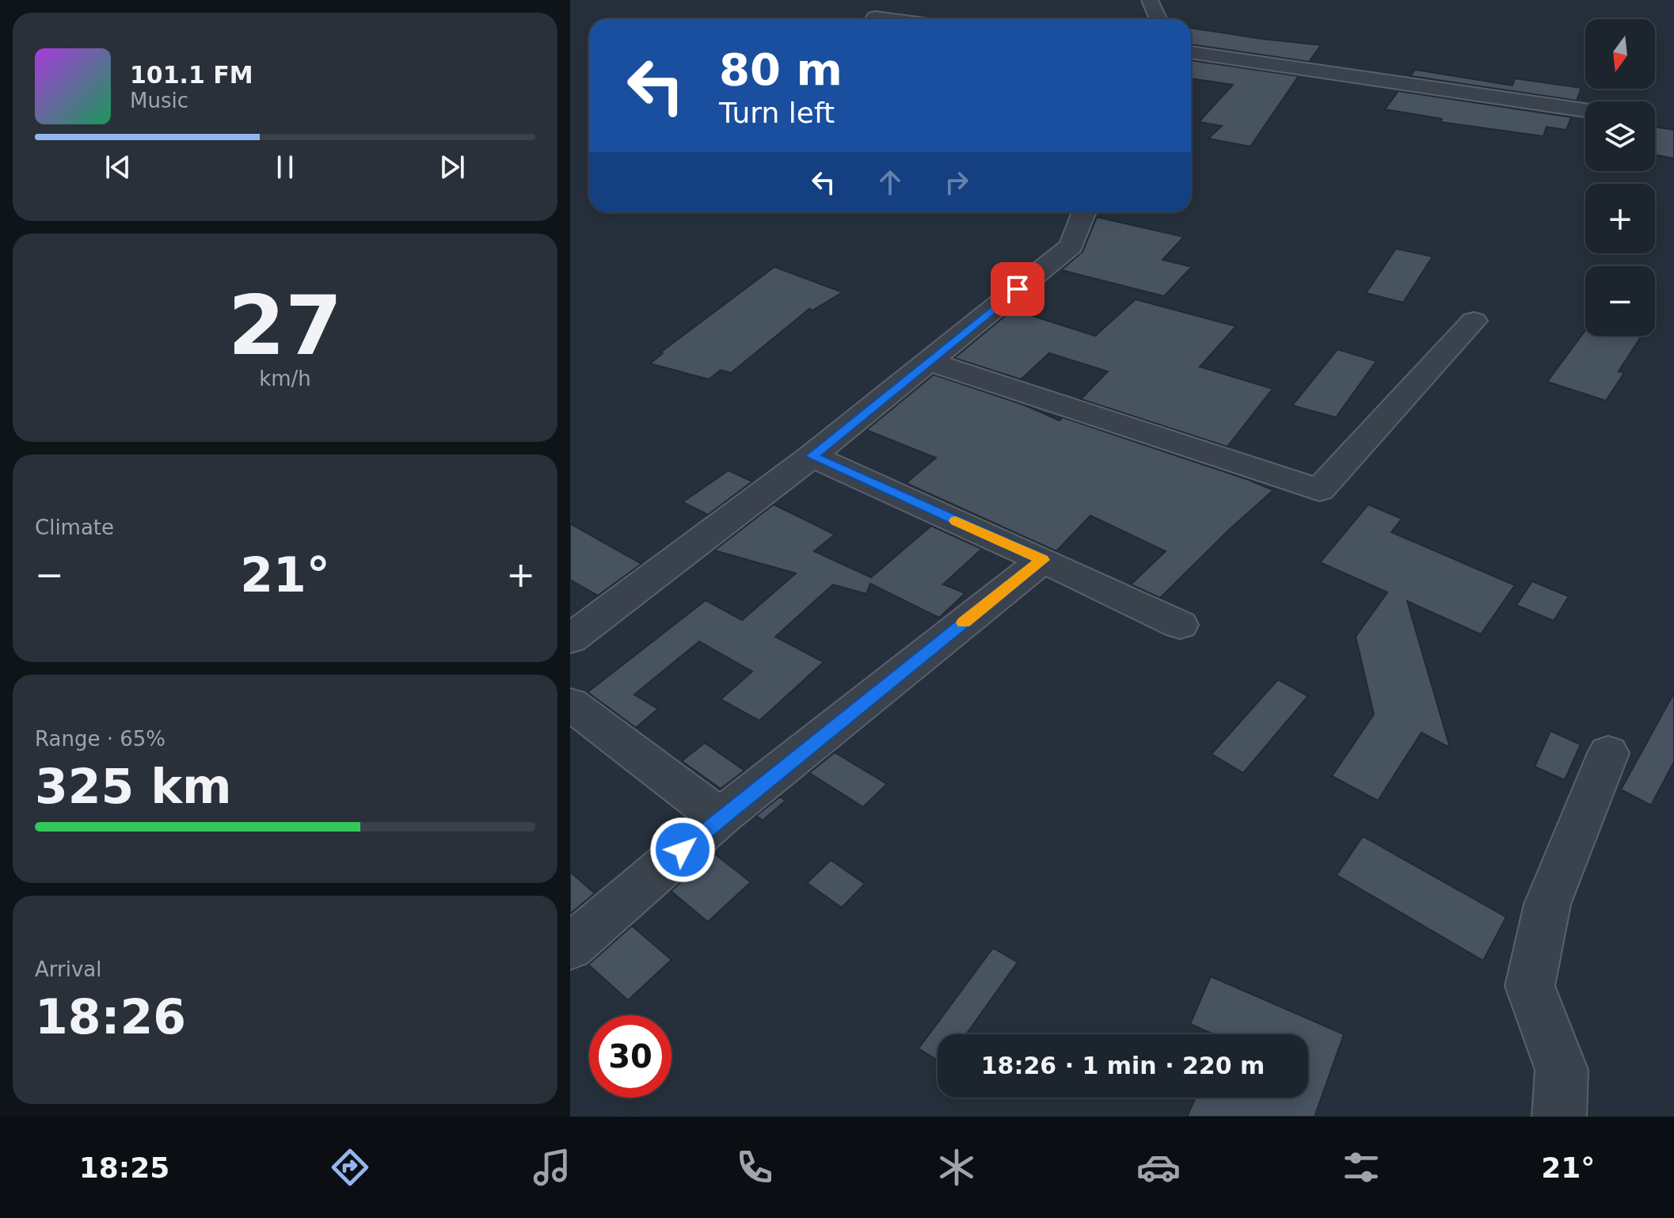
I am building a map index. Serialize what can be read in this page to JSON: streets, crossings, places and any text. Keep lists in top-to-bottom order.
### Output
{
  "north": "bottom",
  "page": {
    "map_buttons": ["+", "−"],
    "turn": ["80 m", "Turn left"],
    "song": ["101.1 FM", "Music"],
    "tile": [
      ["27", "km/h"],
      "Climate",
      ["Range · 65%", "325 km"],
      ["Arrival", "18:26"]
    ],
    "heat": ["−", "21°", "+"],
    "limit": "30",
    "trip": "18:26 · 1 min · 220 m",
    "tabs": ["18:25", "21°"]
  }
}
